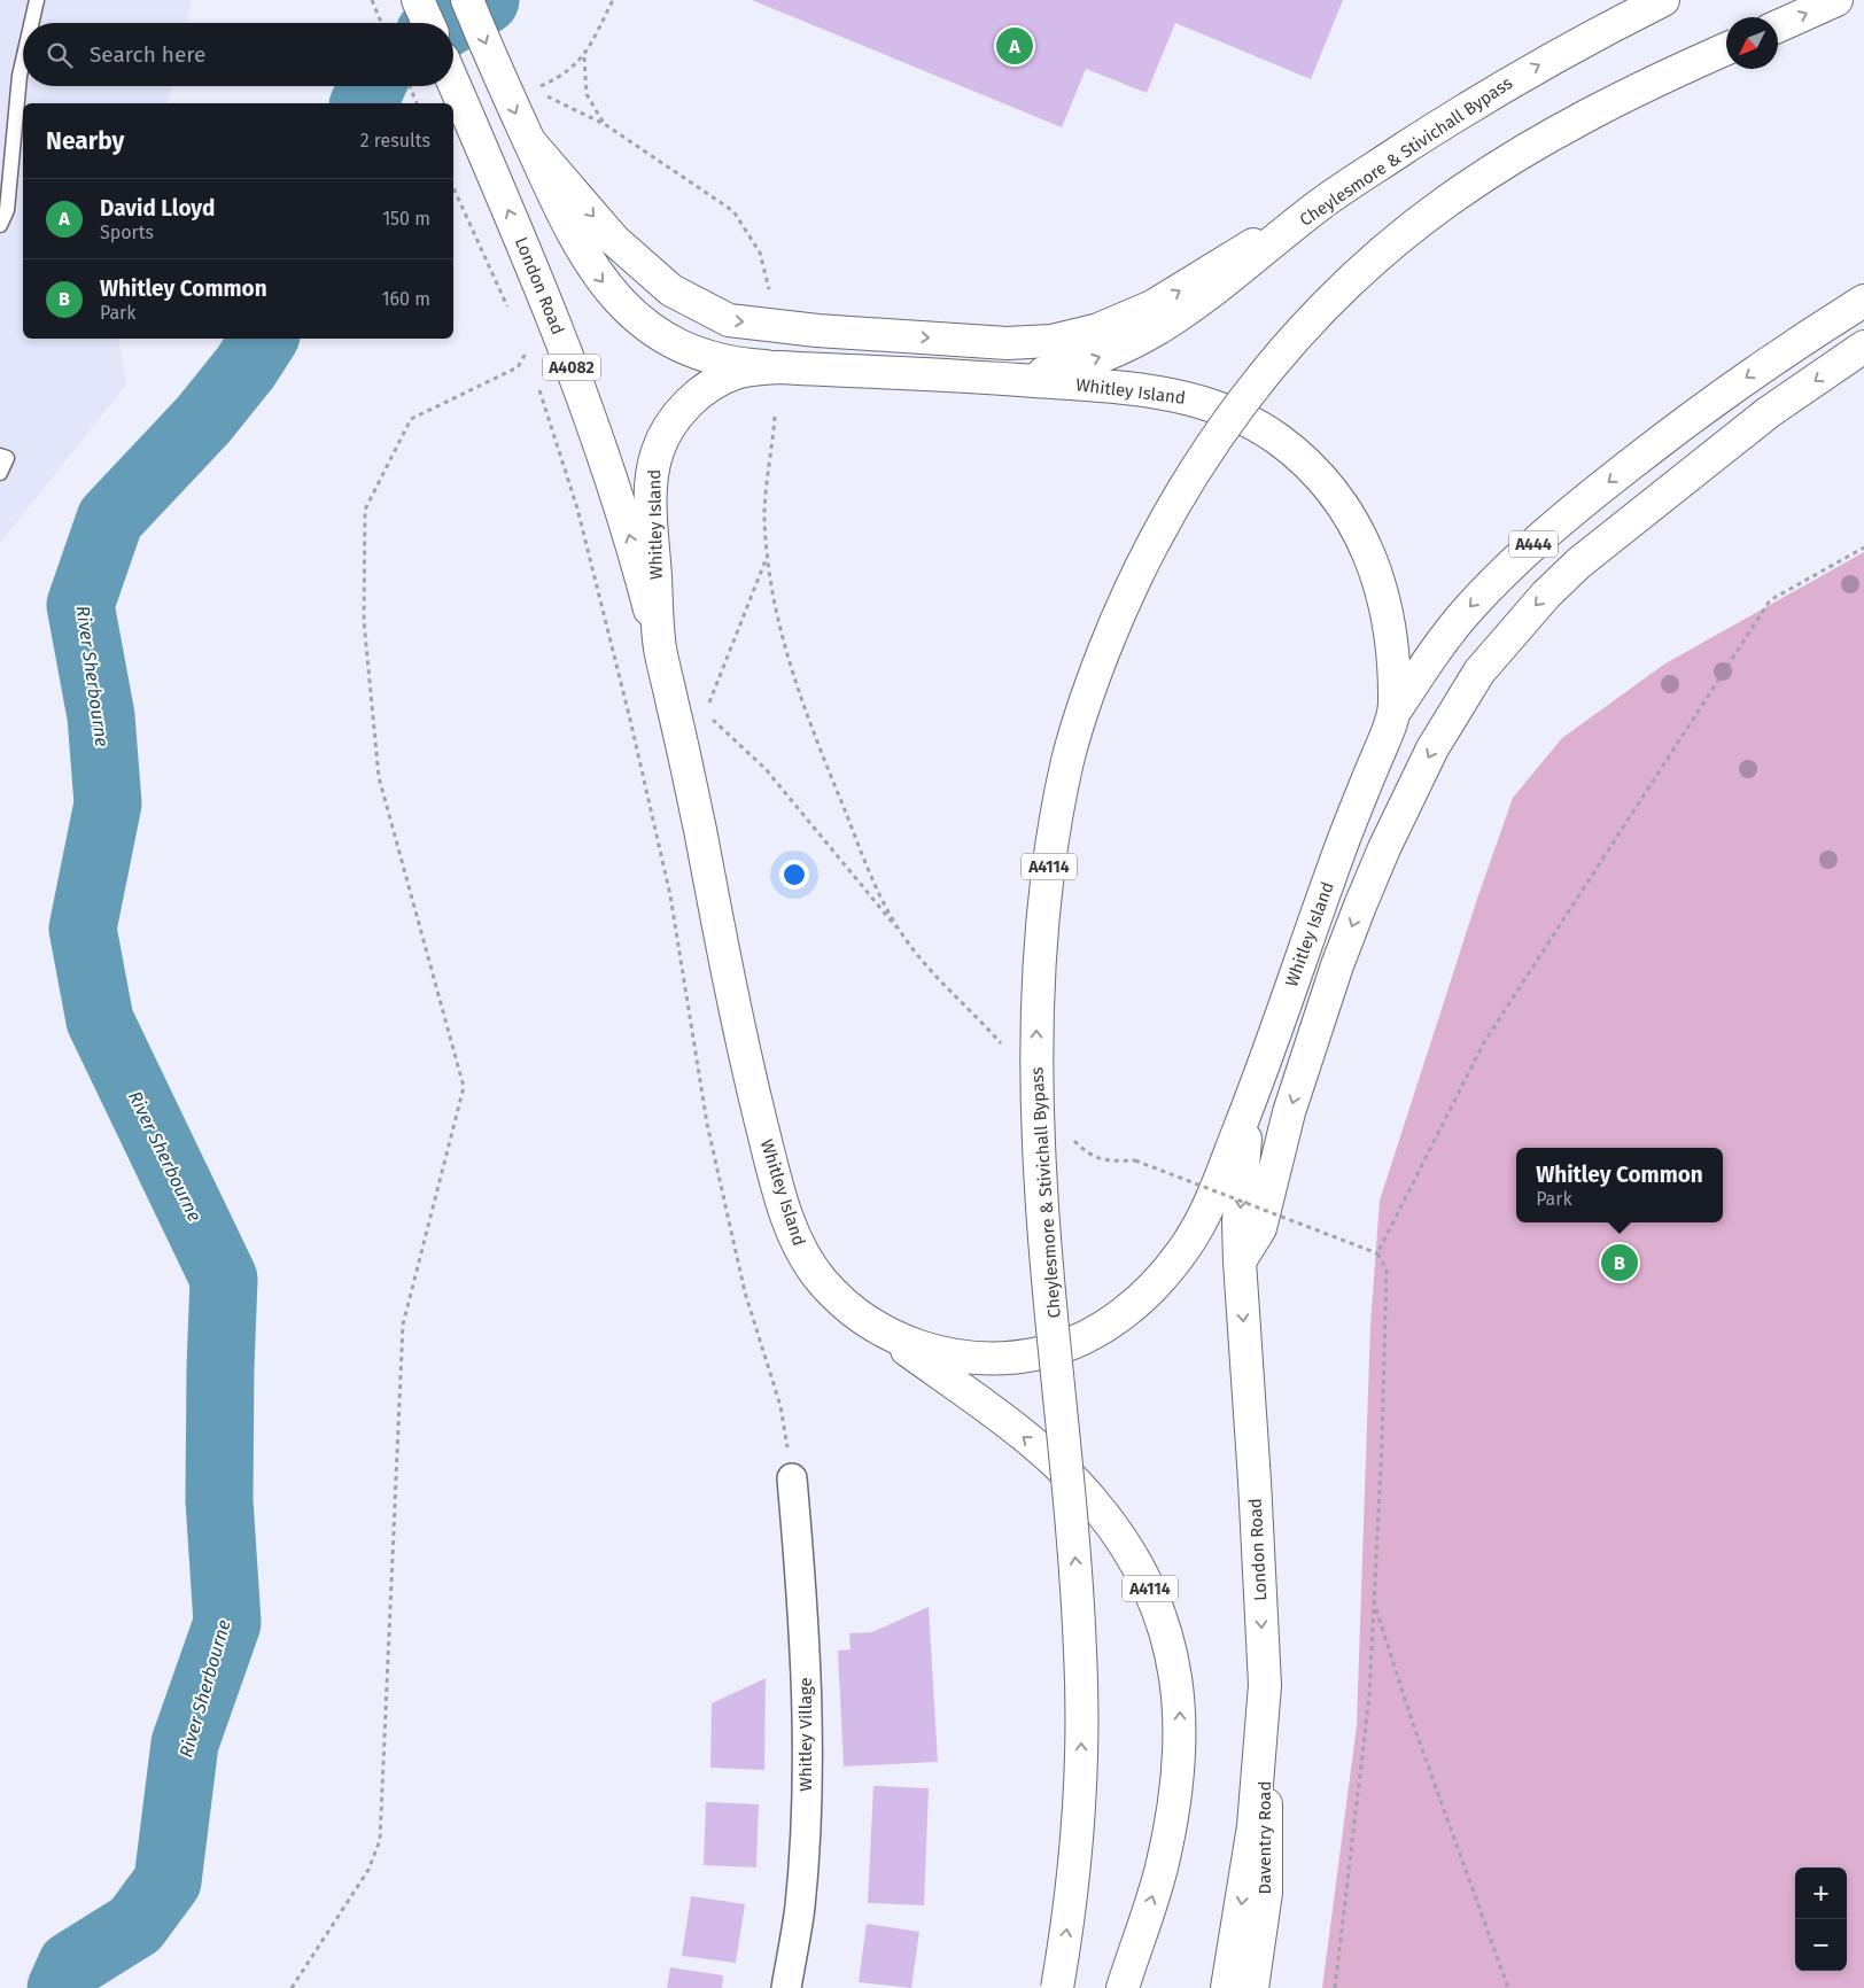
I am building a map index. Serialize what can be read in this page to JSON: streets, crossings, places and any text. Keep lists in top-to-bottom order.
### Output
{
  "streets": {
    "main road": [
      "Cheylesmore & Stivichall Bypass",
      "London Road",
      "A4082",
      "Whitley Island",
      "A444",
      "A4114",
      "Daventry Road"
    ],
    "street": ["Whitley Village"]
  },
  "crossings": [
    ["Cheylesmore & Stivichall Bypass", "Whitley Island"],
    ["London Road", "Whitley Island"],
    ["London Road", "Daventry Road"],
    ["Whitley Island", "A444"],
    ["Whitley Island", "A4114"]
  ],
  "one_way": ["Cheylesmore & Stivichall Bypass"],
  "water": ["River Sherbourne"],
  "north": "bottom left",
  "page": {
    "search": "Search here",
    "pins": ["A", "B"],
    "heading": ["Nearby", "2 results"],
    "list": [
      {
        "mark": "A",
        "name": "David Lloyd",
        "note": "Sports",
        "value": "150 m"
      },
      {
        "mark": "B",
        "name": "Whitley Common",
        "note": "Park",
        "value": "160 m"
      }
    ],
    "popup": ["Whitley Common", "Park"],
    "map_buttons": ["+", "−"]
  }
}
